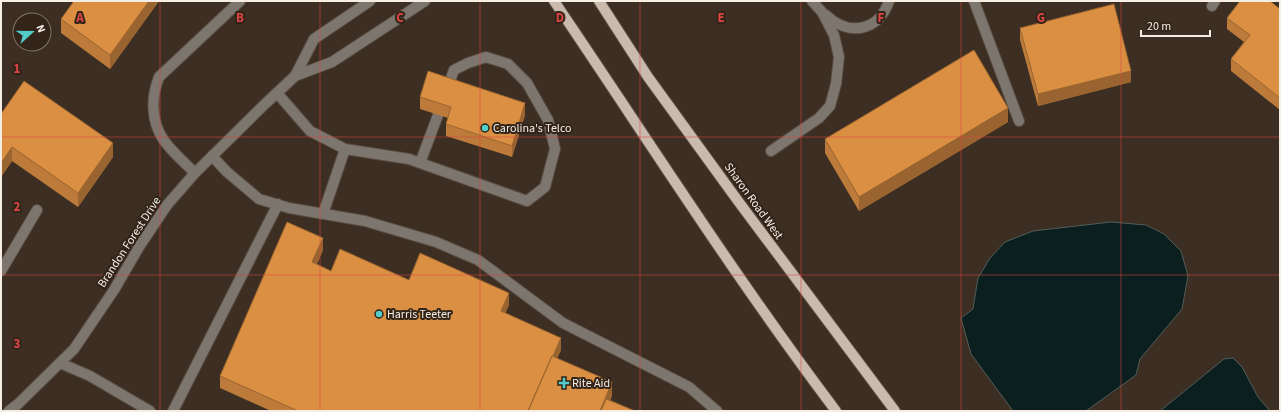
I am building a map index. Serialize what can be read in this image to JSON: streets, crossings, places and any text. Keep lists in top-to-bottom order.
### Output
{
  "streets": {
    "main road": ["Sharon Road West"],
    "street": ["Brandon Forest Drive"]
  },
  "places": {
    "other": ["Carolina's Telco", "Harris Teeter"],
    "health": ["Rite Aid"]
  },
  "scale_bar": "20 m",
  "north": "right",
  "grid": {
    "columns": [
      "A",
      "B",
      "C",
      "D",
      "E",
      "F",
      "G"
    ],
    "rows": ["1", "2", "3"]
  }
}
